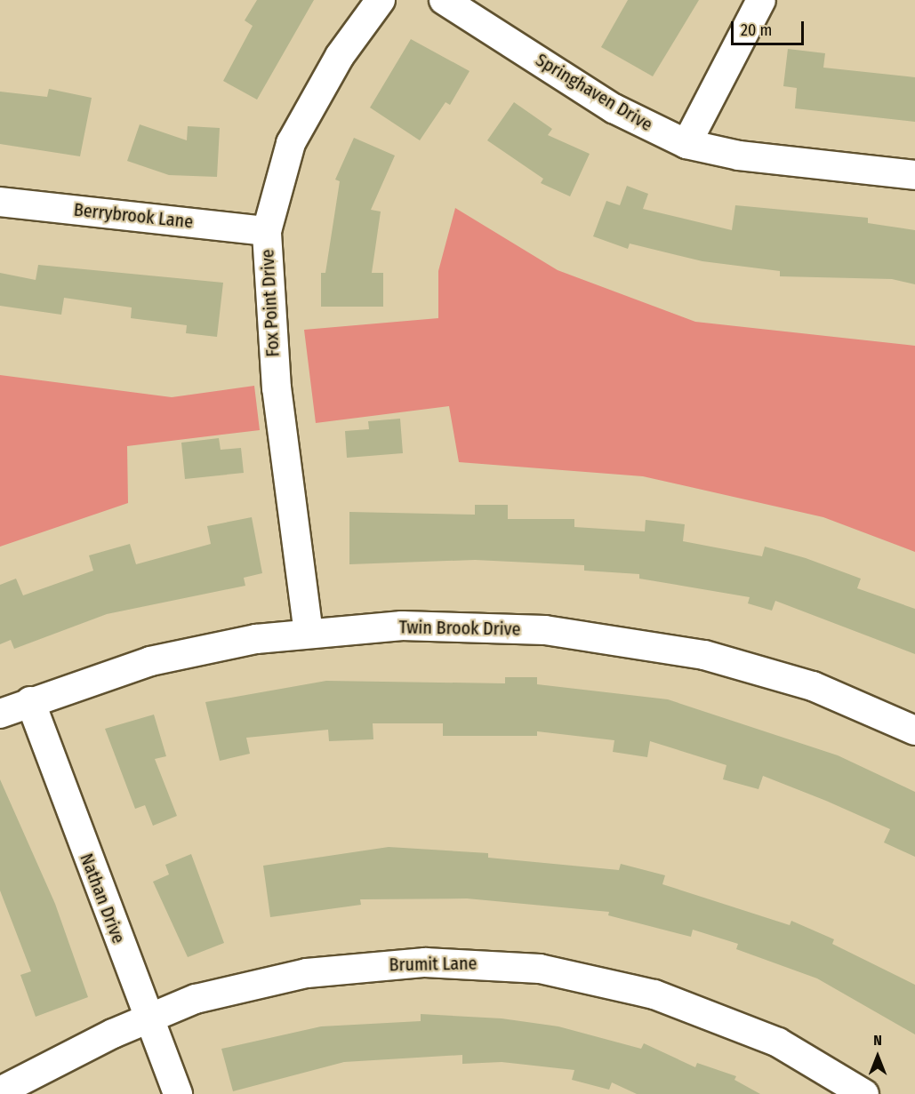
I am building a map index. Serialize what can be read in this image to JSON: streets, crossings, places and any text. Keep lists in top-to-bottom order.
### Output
{
  "streets": {
    "street": [
      "Springhaven Drive",
      "Berrybrook Lane",
      "Fox Point Drive",
      "Twin Brook Drive",
      "Nathan Drive",
      "Brumit Lane"
    ]
  },
  "crossings": [
    ["Berrybrook Lane", "Fox Point Drive"],
    ["Fox Point Drive", "Twin Brook Drive"],
    ["Twin Brook Drive", "Nathan Drive"],
    ["Nathan Drive", "Brumit Lane"]
  ],
  "scale_bar": "20 m",
  "north": "top"
}
